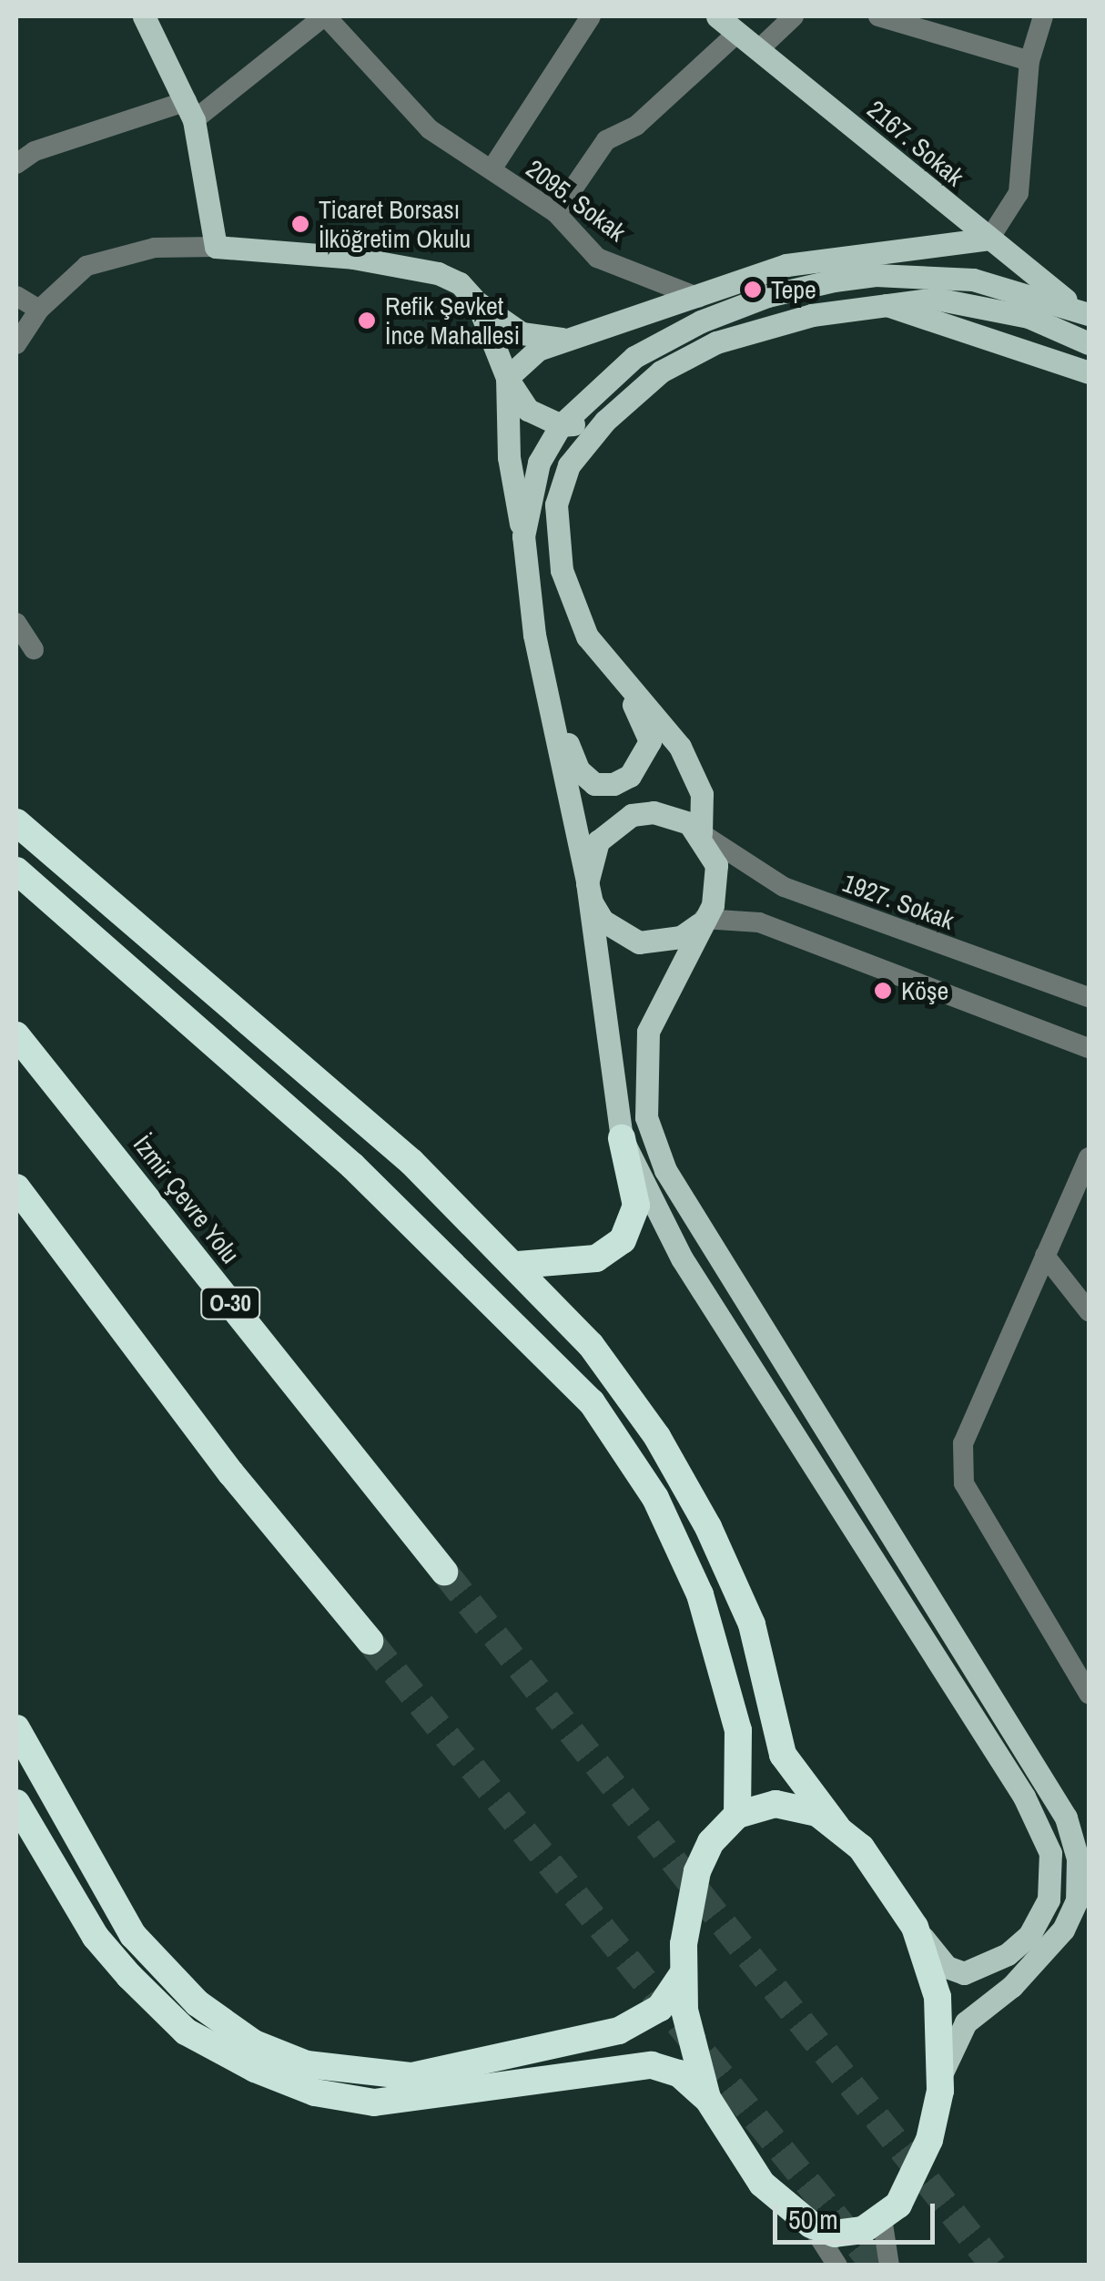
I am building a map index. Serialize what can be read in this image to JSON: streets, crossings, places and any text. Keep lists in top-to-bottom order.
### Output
{
  "streets": {
    "highway": ["İzmir Çevre Yolu", "O-30"],
    "main road": ["2167. Sokak"],
    "street": ["2095. Sokak", "1927. Sokak"]
  },
  "places": [
    "Ticaret Borsası İlköğretim Okulu",
    "Tepe",
    "Refik Şevket İnce Mahallesi",
    "Köşe"
  ],
  "scale_bar": "50 m"
}
